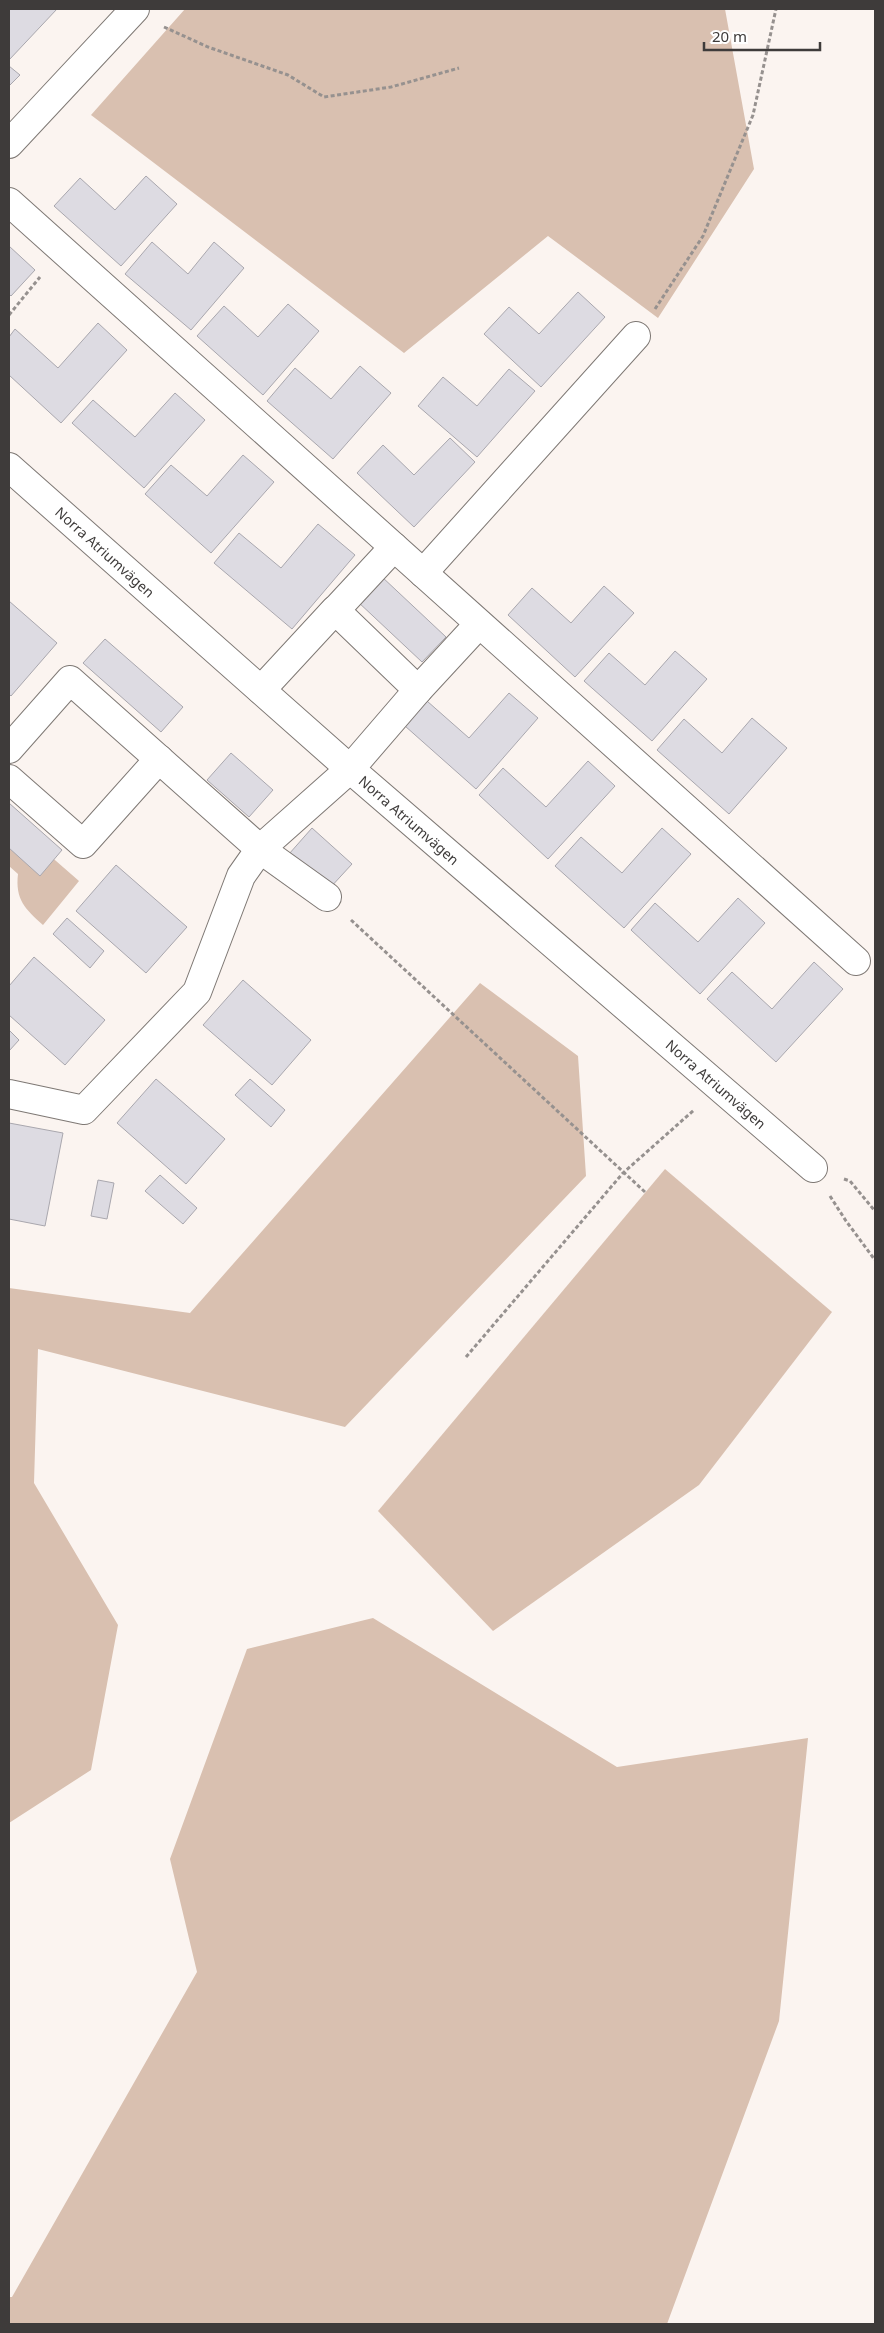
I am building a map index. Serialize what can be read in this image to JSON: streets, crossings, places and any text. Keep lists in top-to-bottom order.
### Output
{
  "streets": {
    "street": ["Norra Atriumvägen"]
  },
  "scale_bar": "20 m"
}
